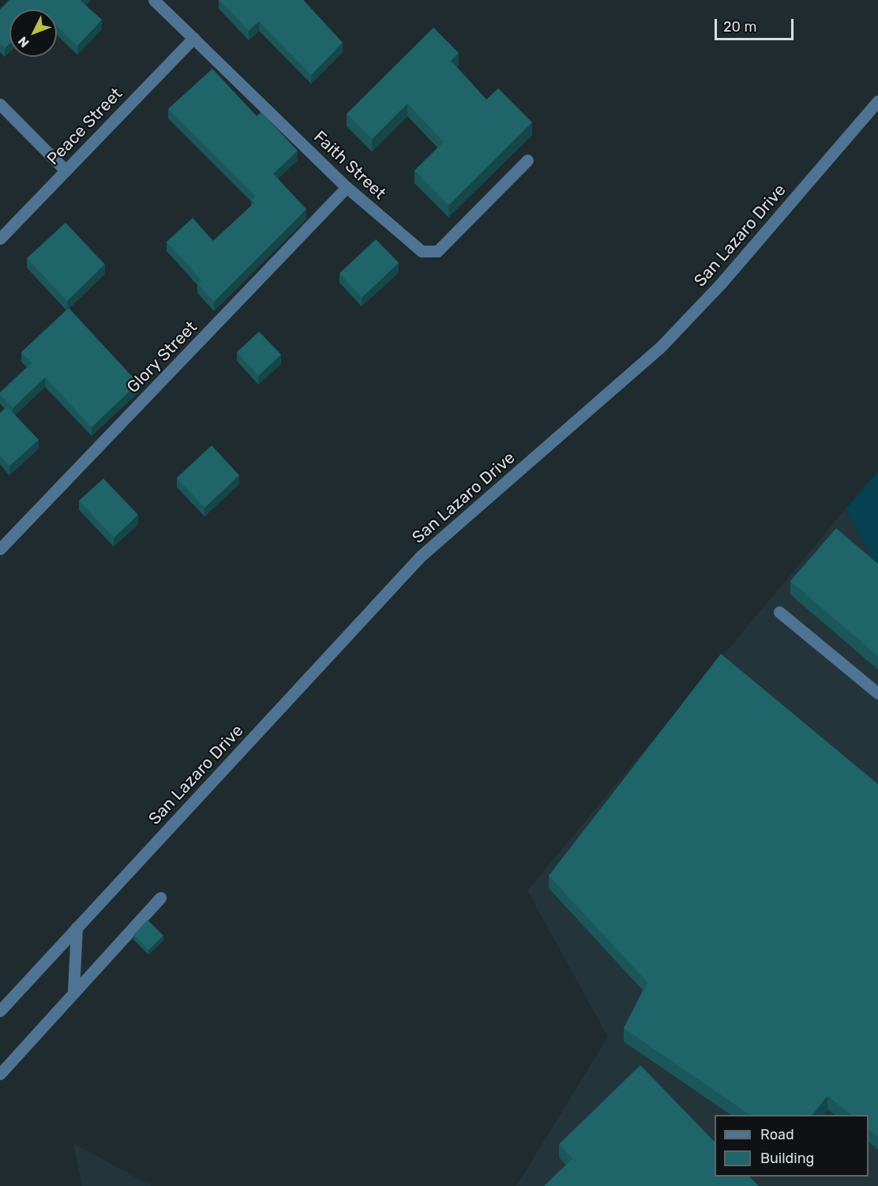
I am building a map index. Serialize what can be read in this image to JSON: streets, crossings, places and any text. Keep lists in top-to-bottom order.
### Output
{
  "streets": {
    "street": [
      "Peace Street",
      "Faith Street",
      "San Lazaro Drive",
      "Glory Street"
    ]
  },
  "crossings": [
    ["Peace Street", "Faith Street"],
    ["Faith Street", "Glory Street"]
  ],
  "legend": ["Road", "Building"],
  "scale_bar": "20 m",
  "north": "bottom left"
}
